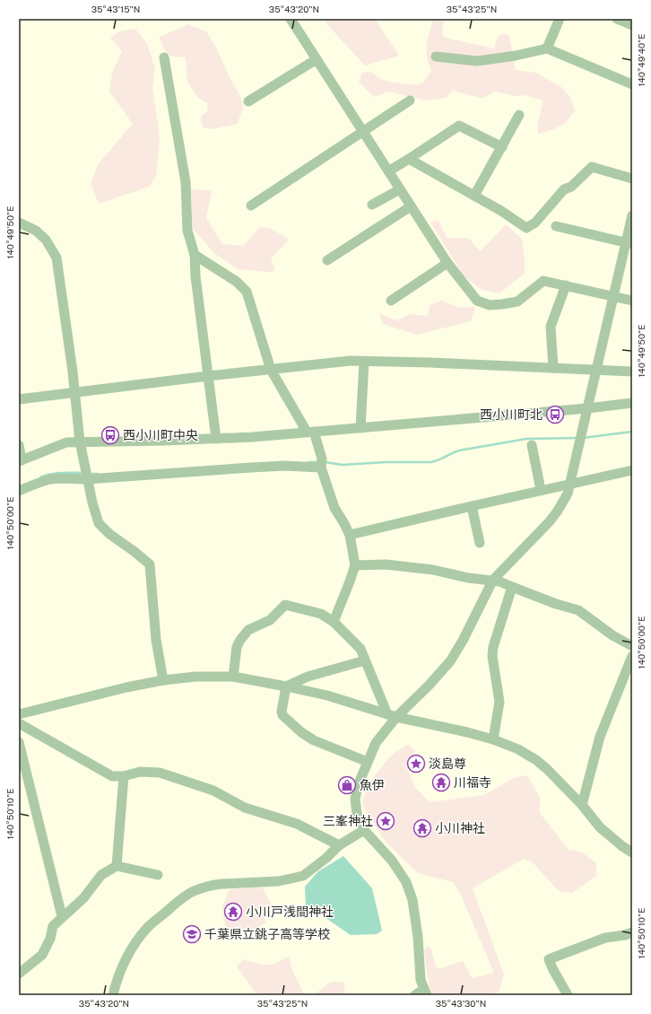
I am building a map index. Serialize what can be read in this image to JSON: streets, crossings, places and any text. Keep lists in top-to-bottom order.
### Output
{
  "places": {
    "bus stop": ["西小川町北", "西小川町中央"],
    "place": ["淡島尊", "三峯神社"],
    "temple": ["川福寺", "小川神社", "小川戸浅間神社"],
    "shop": ["魚伊"],
    "school or university": ["千葉県立銚子高等学校"]
  },
  "coordinates": [
    "35°43'15\"N",
    "35°43'20\"N",
    "35°43'25\"N",
    "140°49'40\"E",
    "140°49'50\"E",
    "140°50'00\"E",
    "140°50'10\"E",
    "35°43'30\"N"
  ]
}
